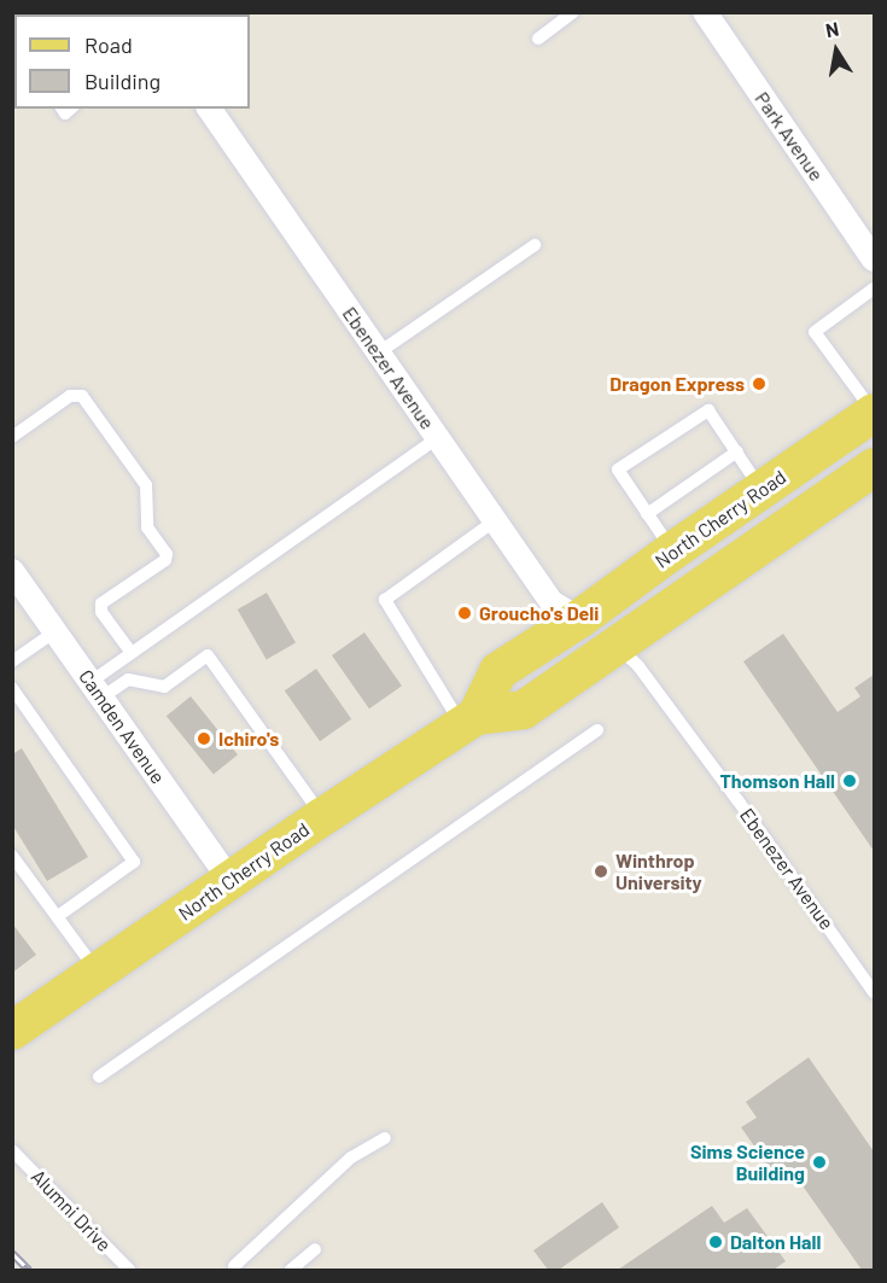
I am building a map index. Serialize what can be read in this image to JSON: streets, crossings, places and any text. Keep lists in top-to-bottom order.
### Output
{
  "streets": {
    "main road": ["North Cherry Road"],
    "street": ["Park Avenue", "Ebenezer Avenue", "Camden Avenue"],
    "lane": ["Alumni Drive"]
  },
  "crossings": [
    ["Ebenezer Avenue", "North Cherry Road"],
    ["North Cherry Road", "Camden Avenue"]
  ],
  "places": [
    "Dragon Express",
    "Groucho's Deli",
    "Ichiro's",
    "Thomson Hall",
    "Winthrop University",
    "Sims Science Building",
    "Dalton Hall"
  ],
  "legend": ["Road", "Building"],
  "north": "top"
}
